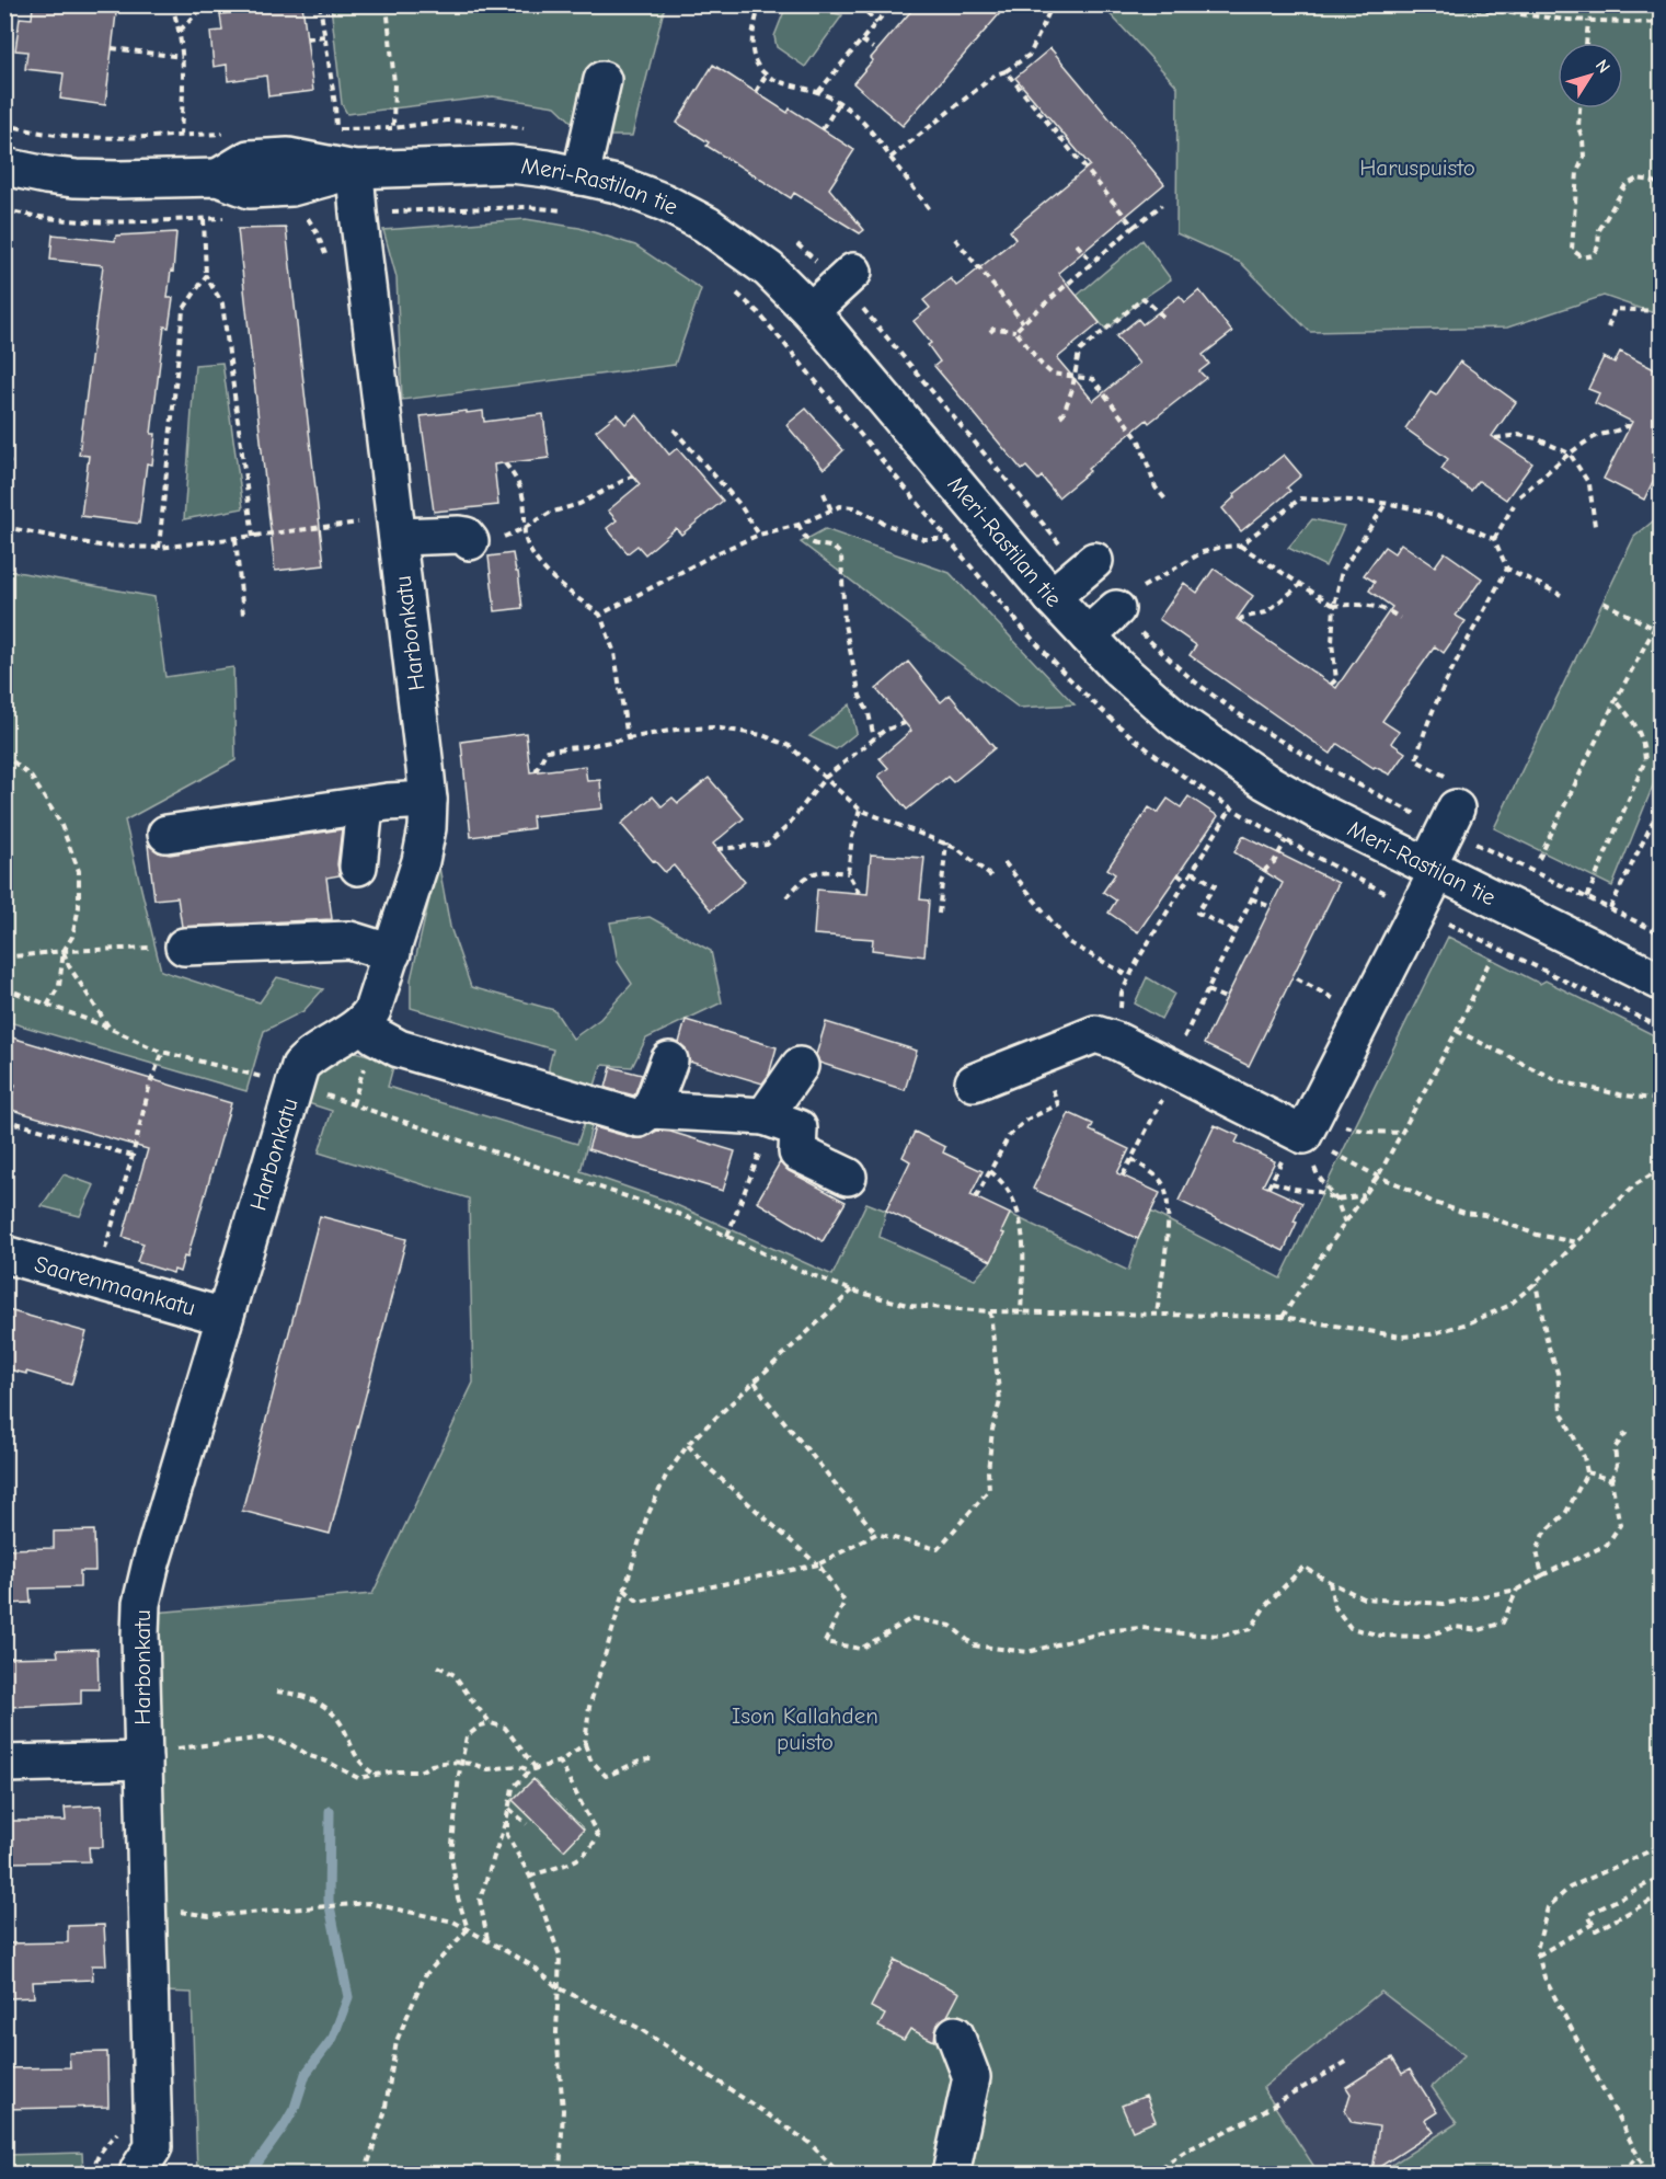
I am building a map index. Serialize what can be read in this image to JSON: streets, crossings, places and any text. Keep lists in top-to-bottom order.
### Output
{
  "streets": {
    "street": ["Meri-Rastilan tie", "Harbonkatu", "Saarenmaankatu"]
  },
  "crossings": [
    ["Meri-Rastilan tie", "Harbonkatu"],
    ["Harbonkatu", "Saarenmaankatu"]
  ],
  "parks": ["Haruspuisto", "Ison Kallahden puisto"],
  "north": "top right"
}
